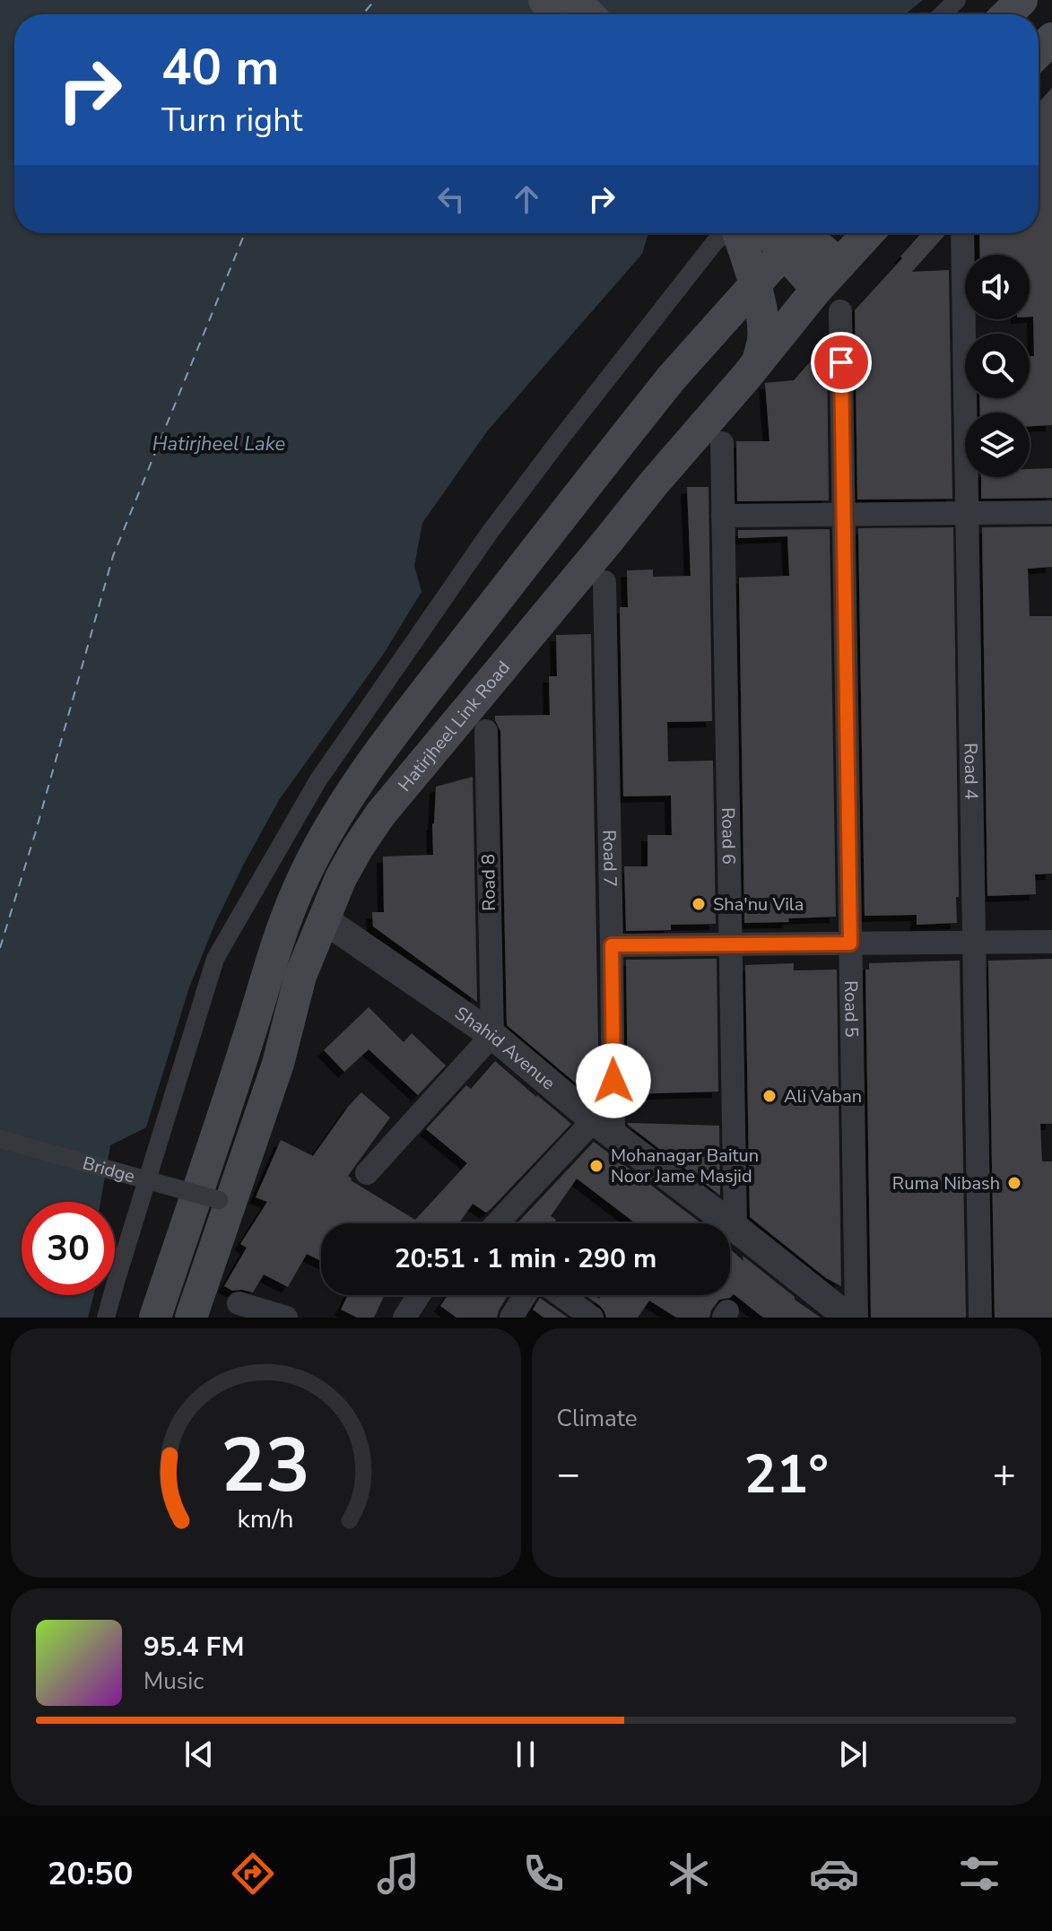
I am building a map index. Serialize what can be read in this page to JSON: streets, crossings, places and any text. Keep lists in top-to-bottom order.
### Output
{
  "streets": {
    "main road": ["Hatirjheel Link Road"],
    "street": [
      "Road 4",
      "Road 6",
      "Road 7",
      "Road 8",
      "Road 5",
      "Shahid Avenue",
      "Bridge"
    ]
  },
  "crossings": [
    ["Hatirjheel Link Road", "Shahid Avenue"],
    ["Road 6", "Shahid Avenue"],
    ["Road 7", "Shahid Avenue"],
    ["Road 8", "Shahid Avenue"]
  ],
  "water": ["Hatirjheel Lake"],
  "places": [
    "Sha'nu Vila",
    "Ali Vaban",
    "Mohanagar Baitun Noor Jame Masjid",
    "Ruma Nibash"
  ],
  "page": {
    "turn": ["40 m", "Turn right"],
    "limit": "30",
    "trip": "20:51 · 1 min · 290 m",
    "tile": "Climate",
    "heat": ["−", "21°", "+"],
    "song": ["95.4 FM", "Music"],
    "tabs": "20:50",
    "gauge": ["23", "km/h"]
  }
}
